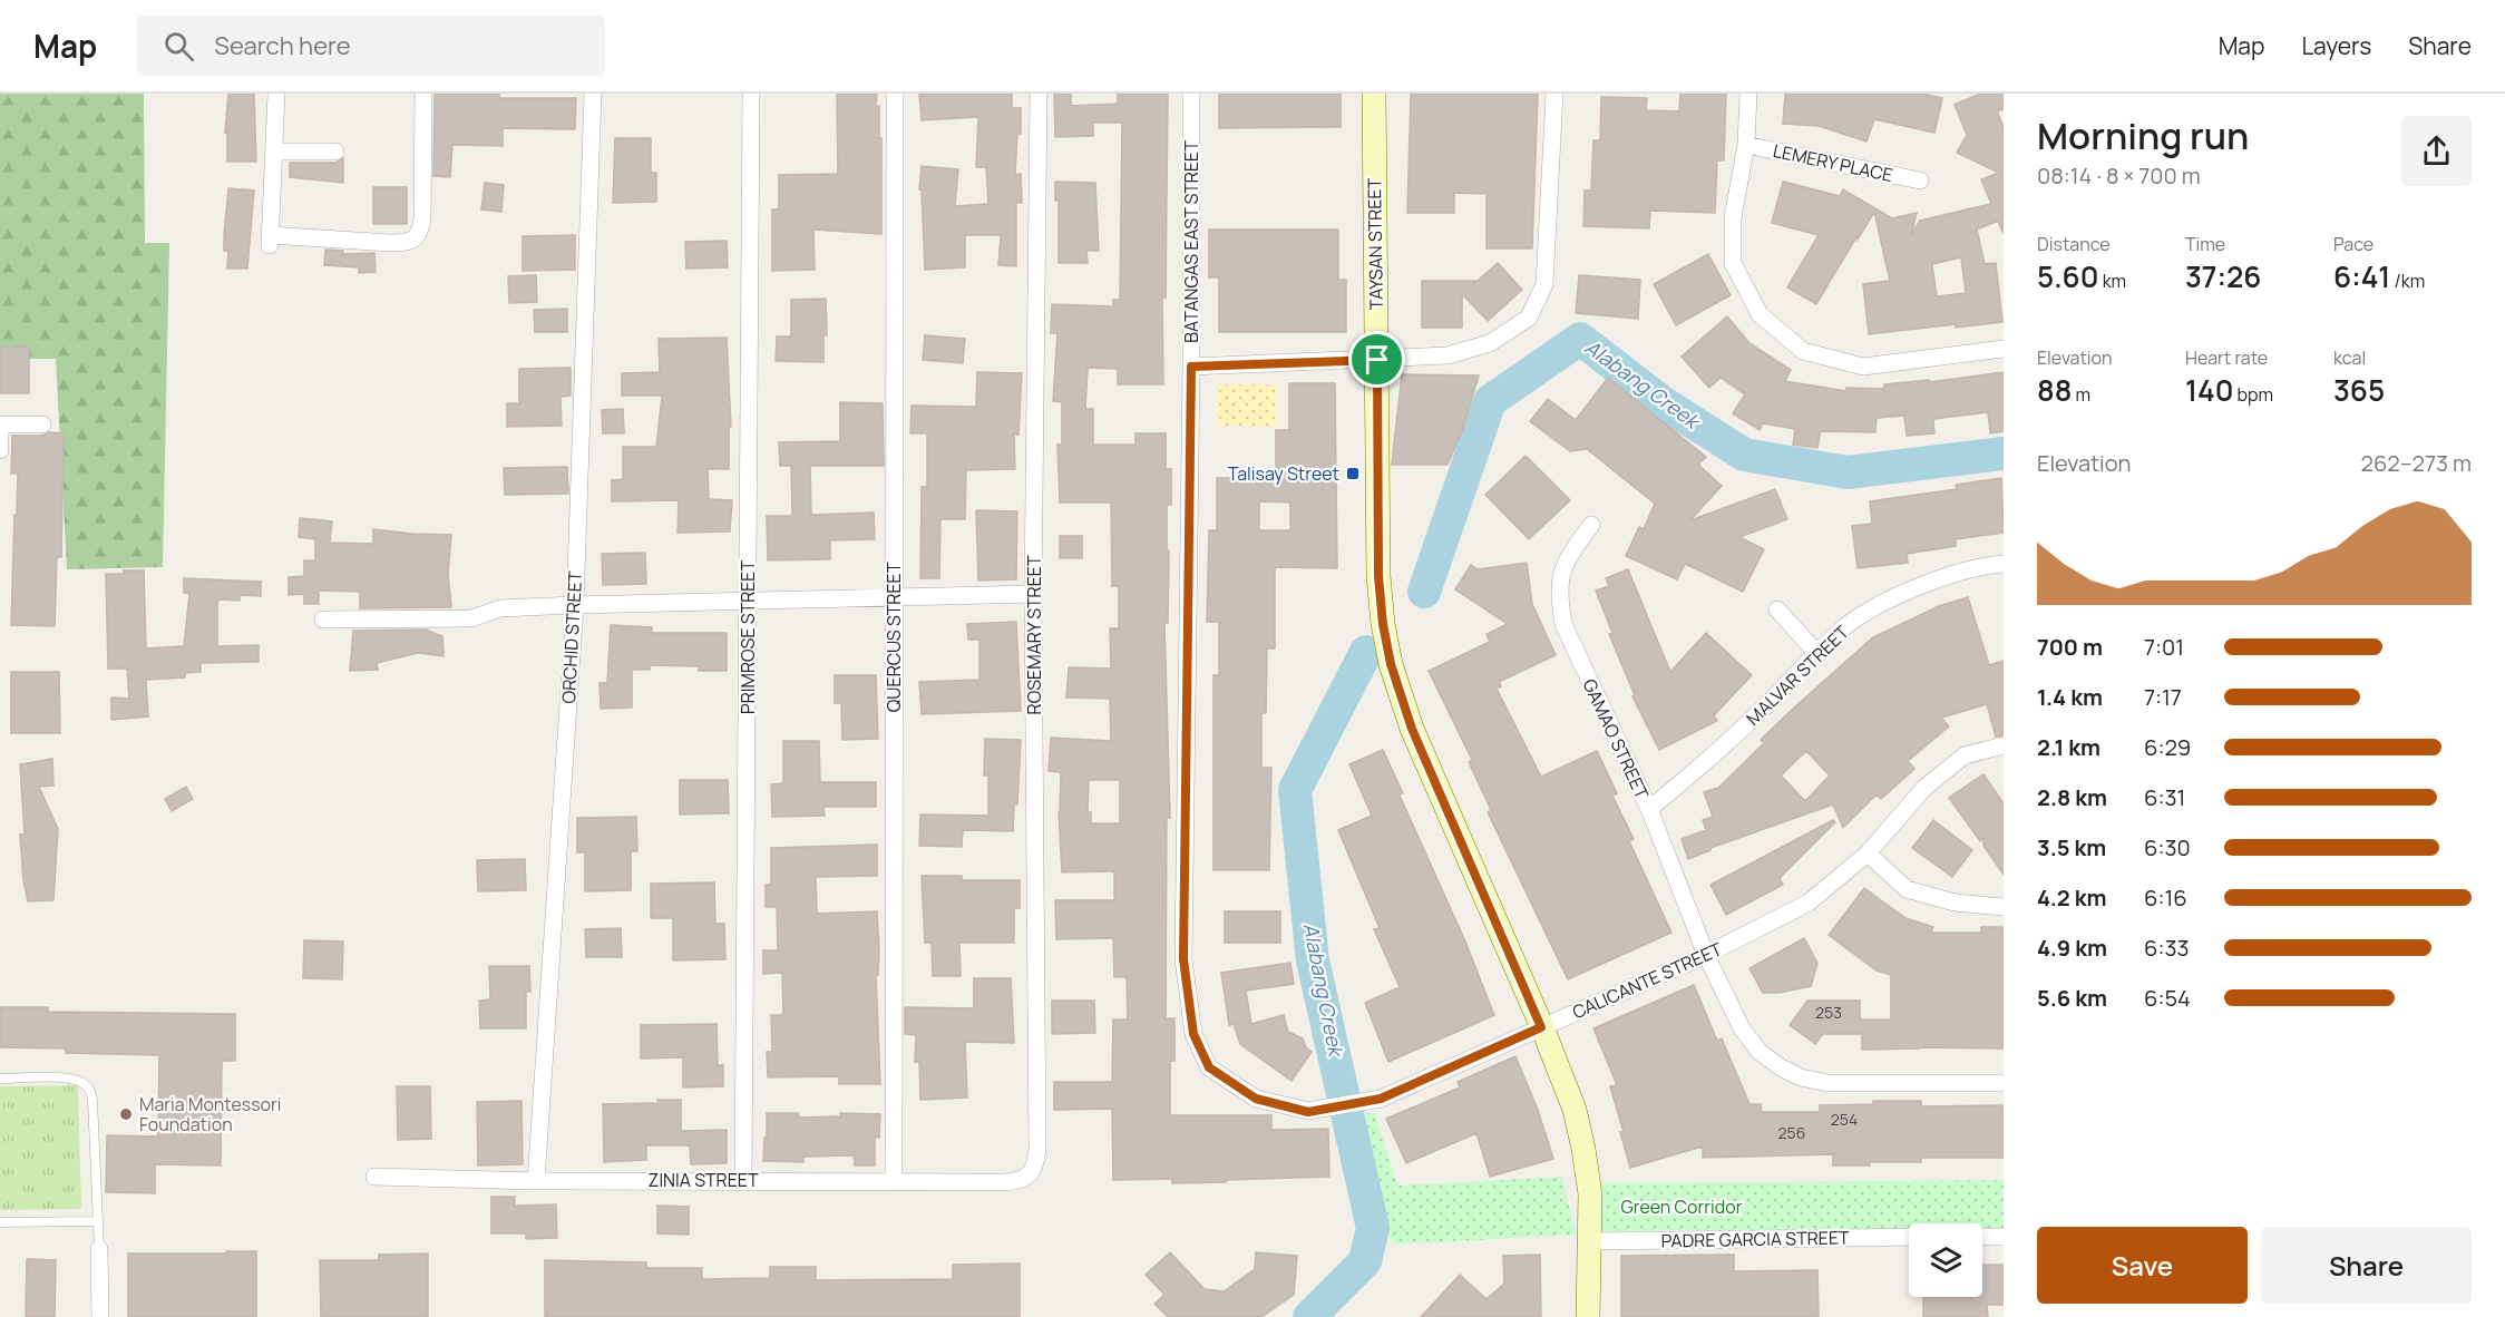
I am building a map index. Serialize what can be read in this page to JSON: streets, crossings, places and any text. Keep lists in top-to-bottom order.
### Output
{
  "streets": {
    "street": [
      "LEMERY PLACE",
      "BATANGAS EAST STREET",
      "TAYSAN STREET",
      "ROSEMARY STREET",
      "ORCHID STREET",
      "PRIMROSE STREET",
      "QUERCUS STREET",
      "MALVAR STREET",
      "GAMAO STREET",
      "CALICANTE STREET",
      "ZINIA STREET",
      "PADRE GARCIA STREET"
    ]
  },
  "crossings": [
    ["BATANGAS EAST STREET", "CALICANTE STREET"],
    ["TAYSAN STREET", "CALICANTE STREET"],
    ["TAYSAN STREET", "PADRE GARCIA STREET"],
    ["ROSEMARY STREET", "ZINIA STREET"],
    ["ORCHID STREET", "ZINIA STREET"],
    ["PRIMROSE STREET", "ZINIA STREET"],
    ["QUERCUS STREET", "ZINIA STREET"],
    ["MALVAR STREET", "GAMAO STREET"],
    ["GAMAO STREET", "CALICANTE STREET"]
  ],
  "water": ["Alabang Creek"],
  "parks": ["Green Corridor"],
  "places": {
    "transit": ["Talisay Street"],
    "other": ["Maria Montessori Foundation"]
  },
  "house_numbers": ["253", "254", "256"],
  "page": {
    "header": "Map",
    "search": "Search here",
    "nav": ["Map", "Layers", "Share"],
    "heading": ["Morning run", "08:14 · 8 × 700 m"],
    "stats": [
      ["Distance", "5.60 km"],
      ["Time", "37:26"],
      ["Pace", "6:41 /km"],
      ["Elevation", "88 m"],
      ["Heart rate", "140 bpm"],
      ["kcal", "365"]
    ],
    "chart": ["Elevation", "262–273 m"],
    "list": [
      {
        "name": "700 m",
        "note": "7:01"
      },
      {
        "name": "1.4 km",
        "note": "7:17"
      },
      {
        "name": "2.1 km",
        "note": "6:29"
      },
      {
        "name": "2.8 km",
        "note": "6:31"
      },
      {
        "name": "3.5 km",
        "note": "6:30"
      },
      {
        "name": "4.2 km",
        "note": "6:16"
      },
      {
        "name": "4.9 km",
        "note": "6:33"
      },
      {
        "name": "5.6 km",
        "note": "6:54"
      }
    ],
    "buttons": ["Save", "Share"]
  }
}
